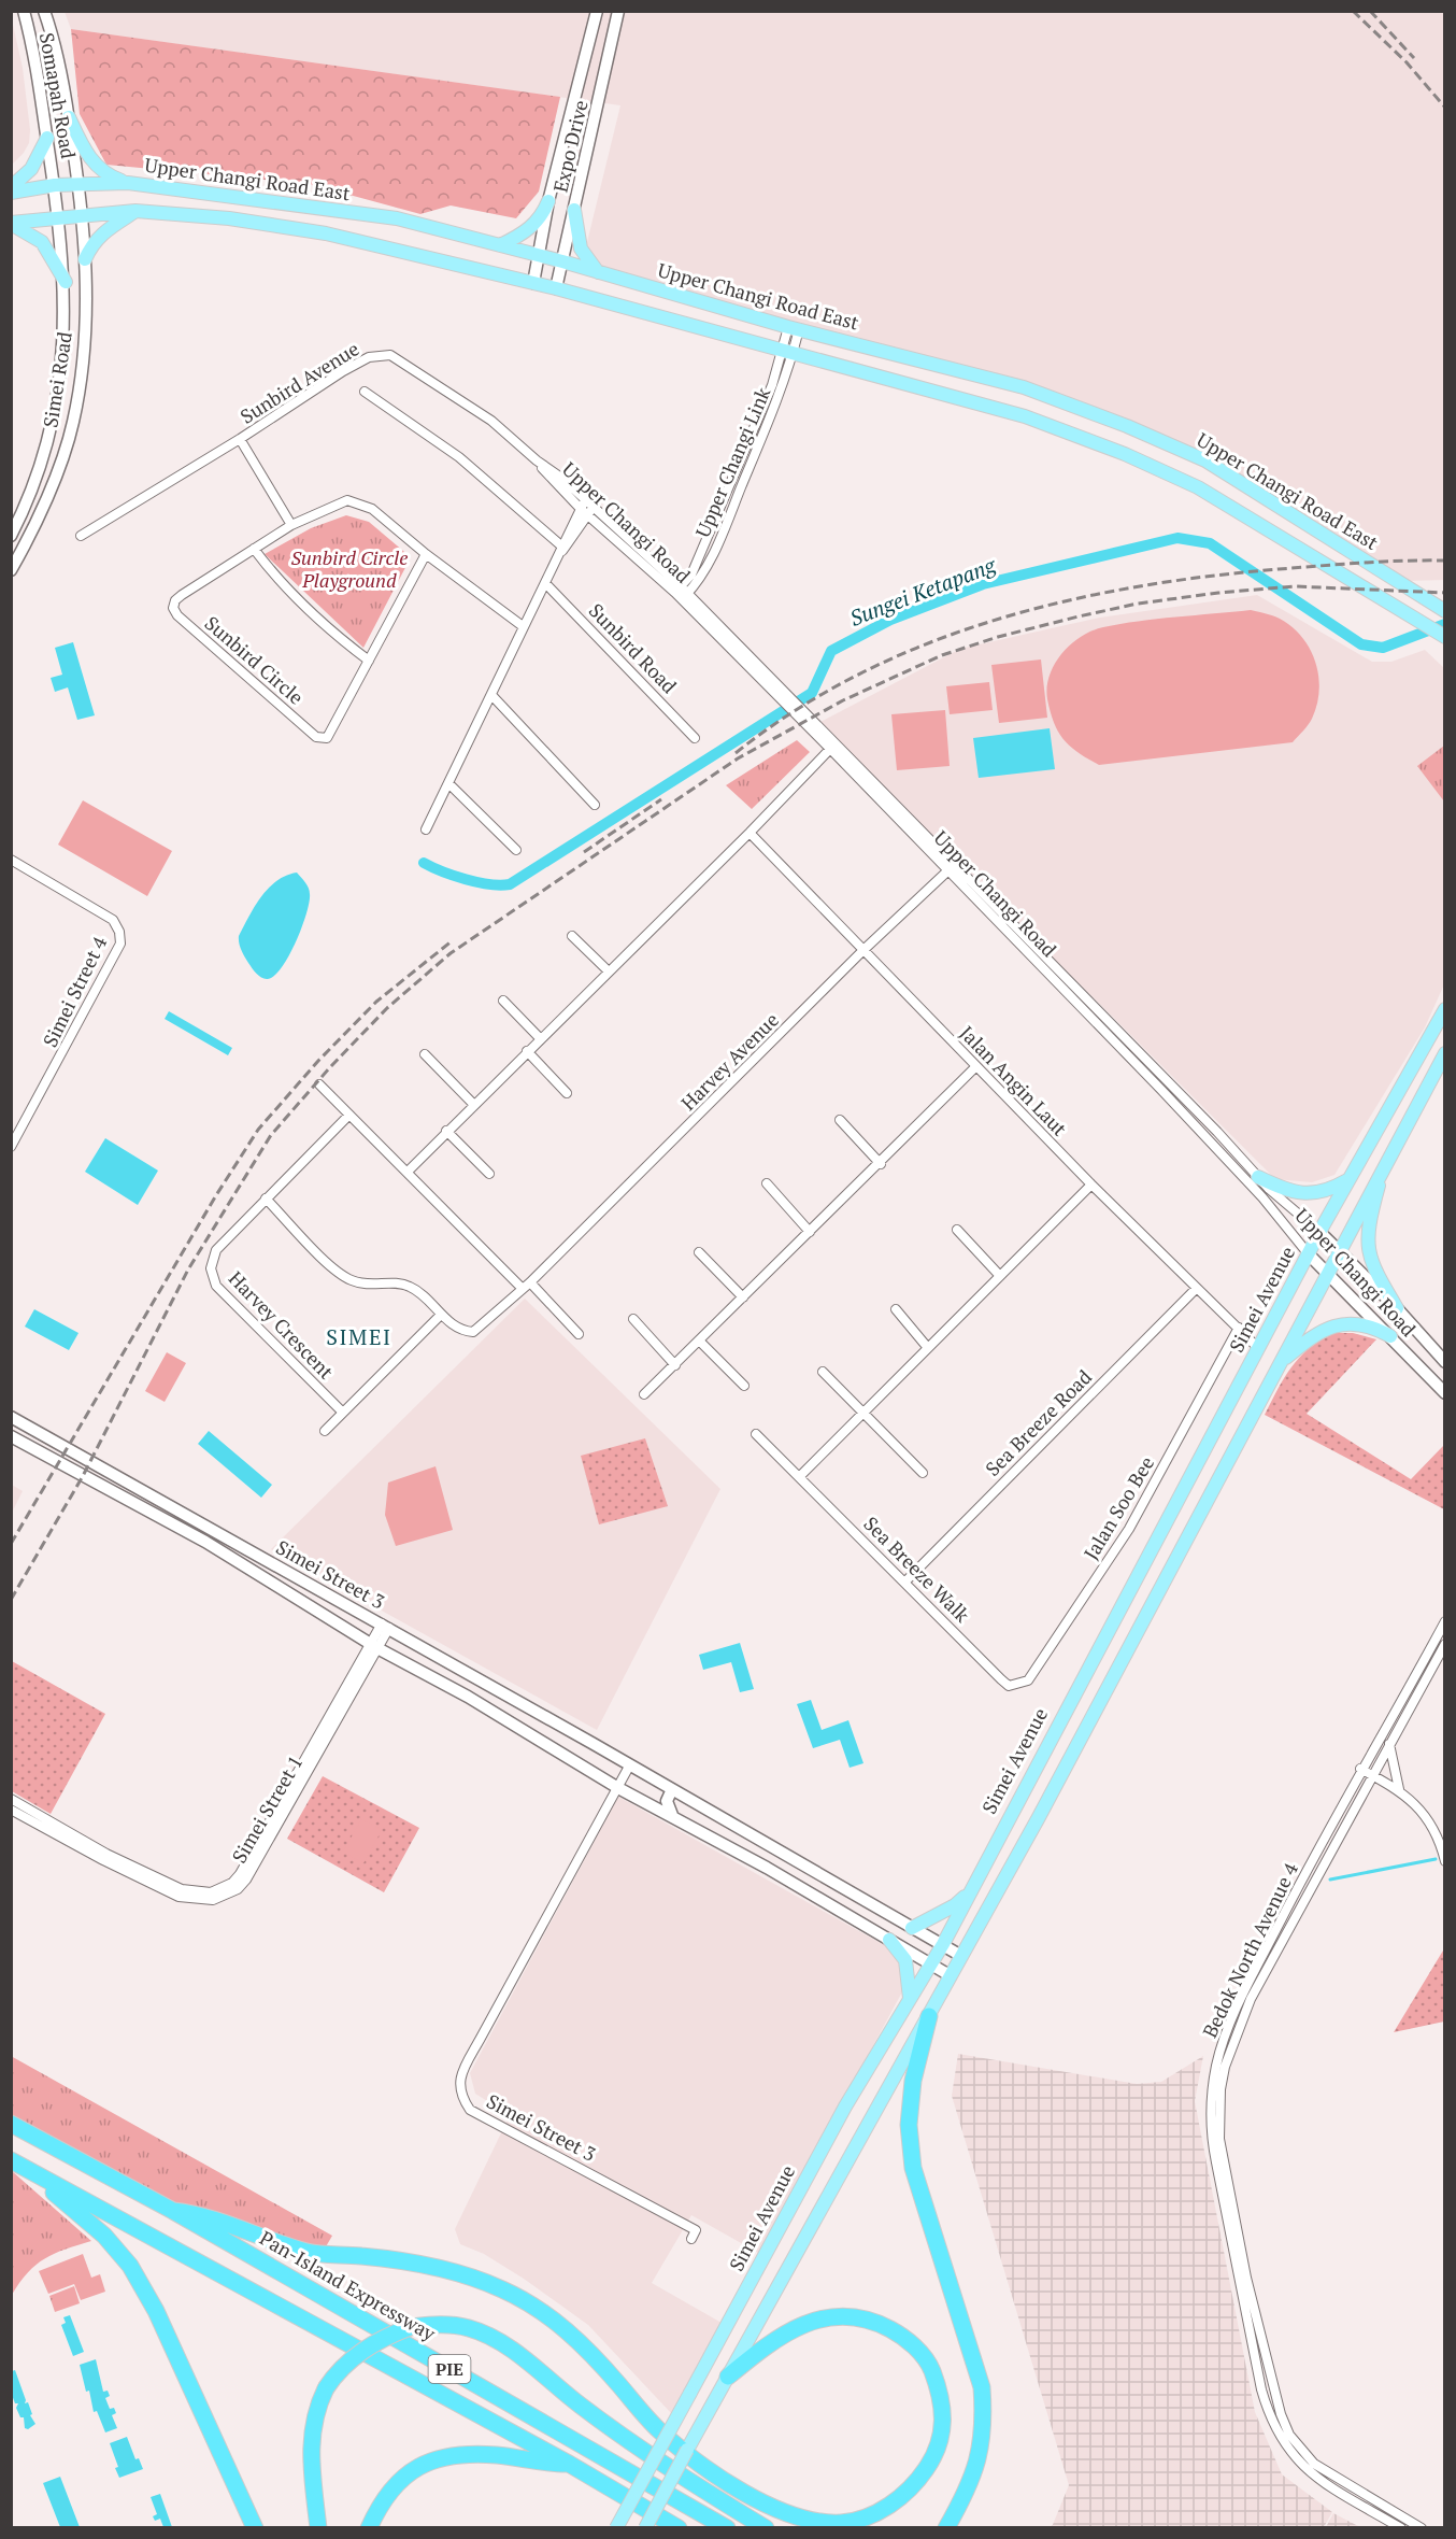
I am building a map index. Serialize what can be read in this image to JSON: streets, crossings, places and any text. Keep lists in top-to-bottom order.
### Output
{
  "streets": {
    "highway": ["Pan-Island Expressway", "PIE"],
    "main road": [
      "Somapah Road",
      "Expo Drive",
      "Upper Changi Road East",
      "Simei Road",
      "Upper Changi Road",
      "Simei Avenue",
      "Simei Street 3"
    ],
    "street": [
      "Sunbird Avenue",
      "Upper Changi Link",
      "Sunbird Road",
      "Sunbird Circle",
      "Simei Street 4",
      "Harvey Avenue",
      "Jalan Angin Laut",
      "Harvey Crescent",
      "Sea Breeze Road",
      "Jalan Soo Bee",
      "Sea Breeze Walk",
      "Simei Street 1",
      "Bedok North Avenue 4"
    ]
  },
  "crossings": [
    ["Somapah Road", "Upper Changi Road East"],
    ["Somapah Road", "Simei Road"],
    ["Expo Drive", "Upper Changi Road East"],
    ["Upper Changi Road East", "Simei Road"],
    ["Upper Changi Road East", "Upper Changi Link"],
    ["Sunbird Avenue", "Upper Changi Road"],
    ["Sunbird Avenue", "Sunbird Circle"],
    ["Upper Changi Link", "Upper Changi Road"],
    ["Upper Changi Road", "Harvey Avenue"],
    ["Upper Changi Road", "Simei Avenue"],
    ["Harvey Avenue", "Jalan Angin Laut"],
    ["Jalan Angin Laut", "Simei Avenue"],
    ["Jalan Angin Laut", "Sea Breeze Road"],
    ["Jalan Angin Laut", "Jalan Soo Bee"],
    ["Simei Avenue", "Simei Street 3"],
    ["Sea Breeze Road", "Sea Breeze Walk"],
    ["Jalan Soo Bee", "Sea Breeze Walk"],
    ["Simei Street 3", "Simei Street 1"]
  ],
  "districts": ["SIMEI"],
  "water": ["Sungei Ketapang"],
  "parks": ["Sunbird Circle Playground"]
}
